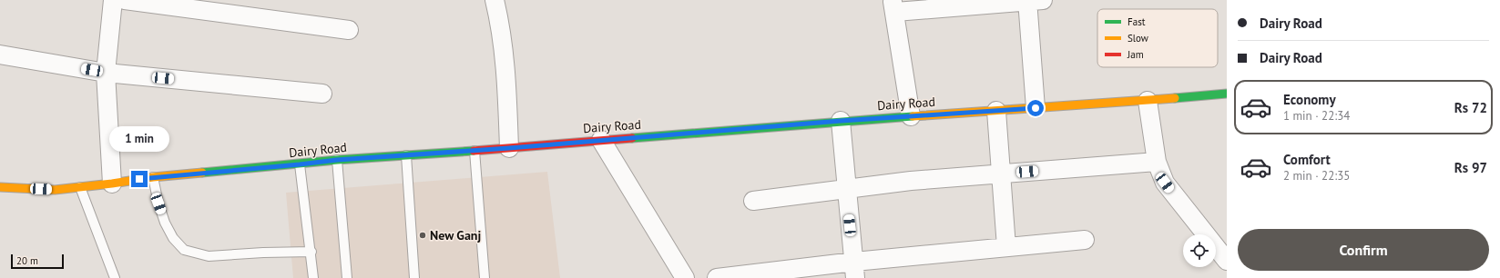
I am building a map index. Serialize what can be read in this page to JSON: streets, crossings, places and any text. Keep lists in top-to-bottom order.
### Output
{
  "streets": {
    "street": ["Dairy Road"]
  },
  "places": ["New Ganj"],
  "legend": ["Fast", "Slow", "Jam"],
  "scale_bar": "20 m",
  "page": {
    "banner": ["Dairy Road", "Dairy Road"],
    "list": [
      {
        "name": "Economy",
        "note": "1 min · 22:34",
        "value": "Rs 72"
      },
      {
        "name": "Comfort",
        "note": "2 min · 22:35",
        "value": "Rs 97"
      }
    ],
    "bubble": "1 min",
    "buttons": "Confirm",
    "scale": "20 m"
  }
}
